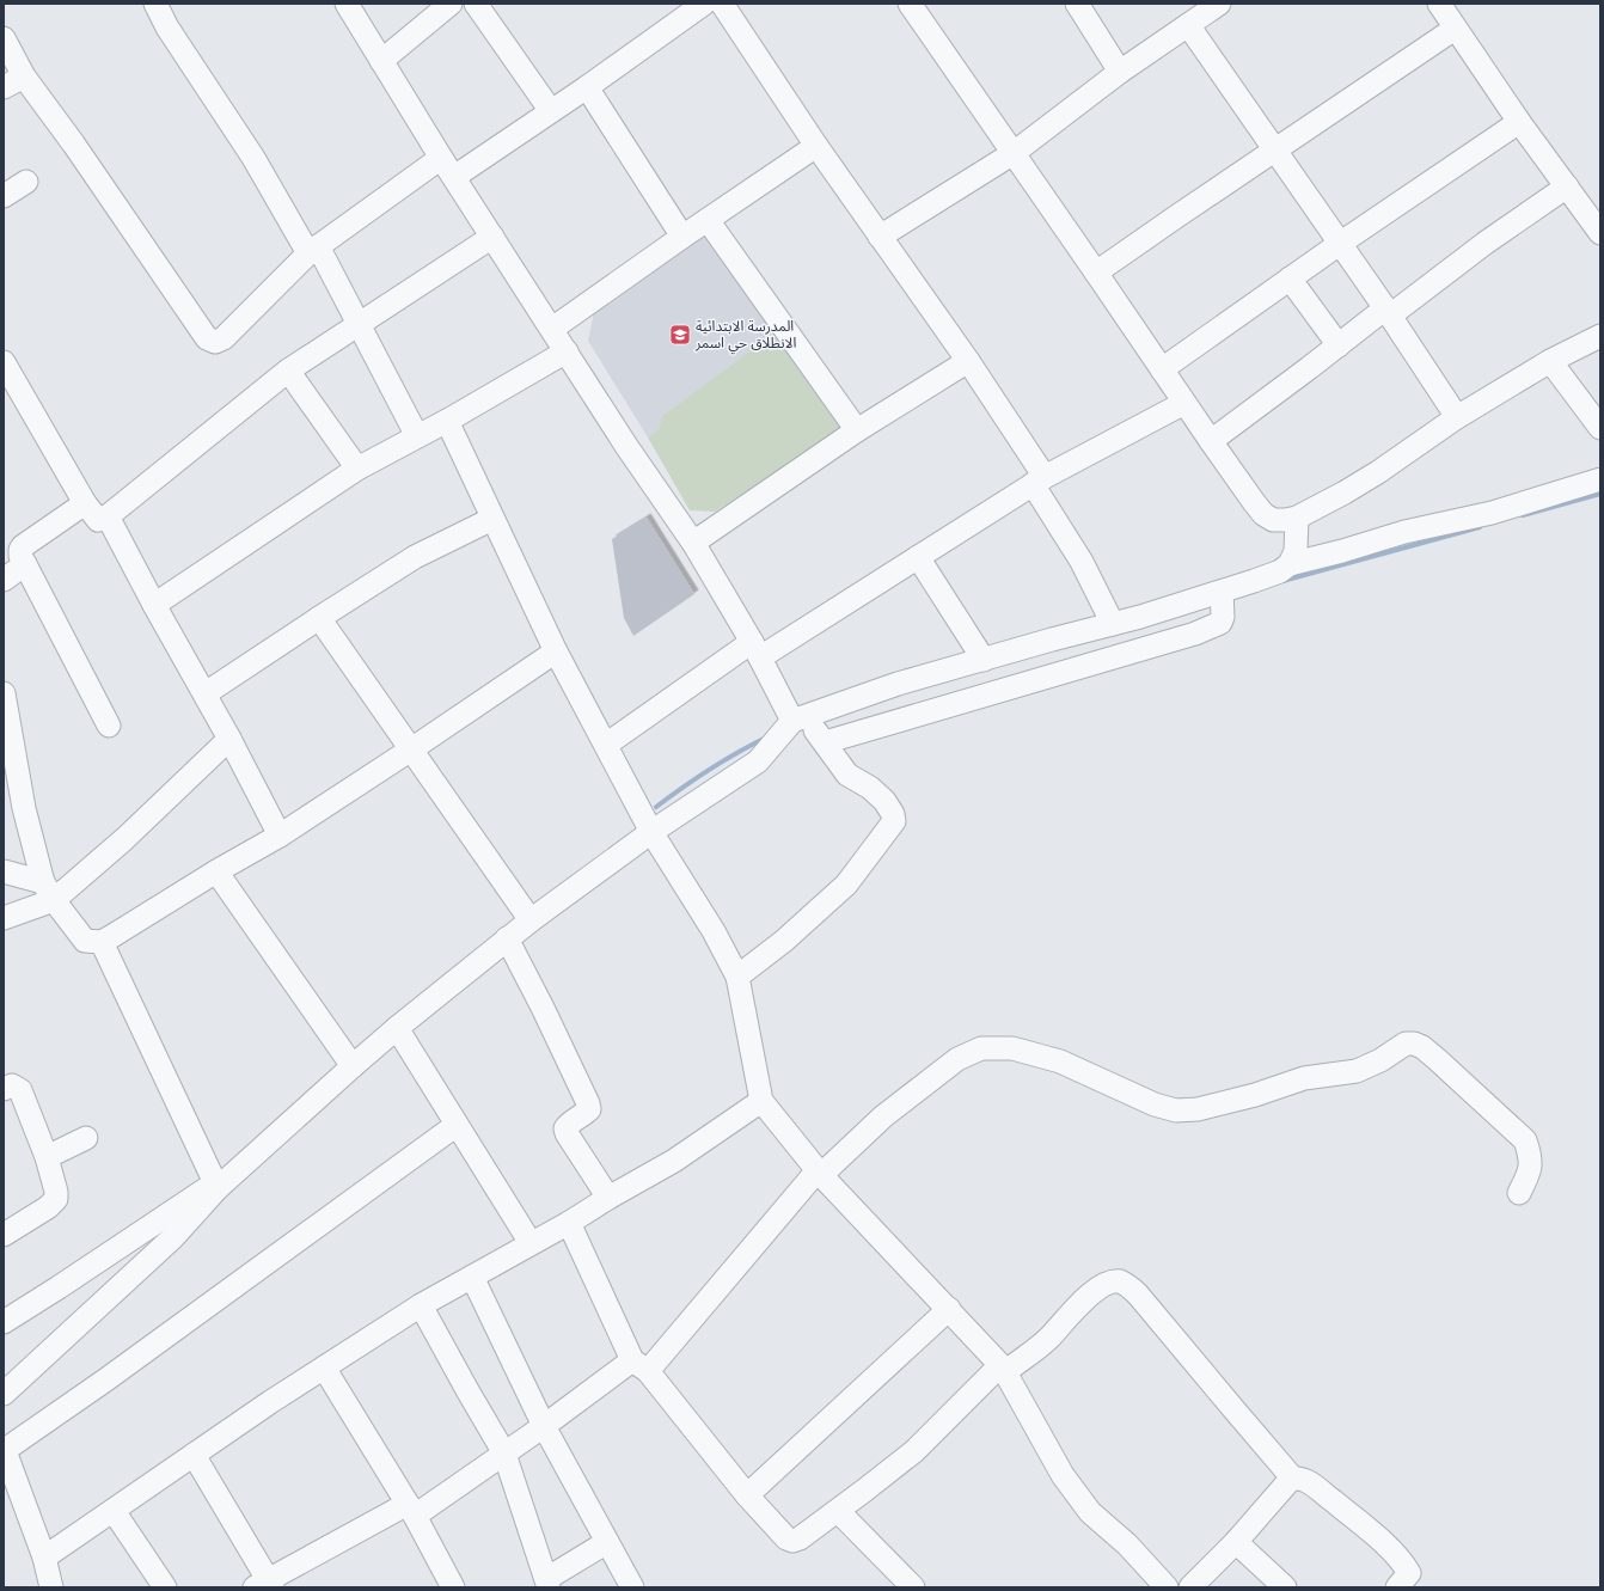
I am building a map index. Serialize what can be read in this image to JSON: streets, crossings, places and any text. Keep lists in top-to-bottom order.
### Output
{
  "places": {
    "school or university": ["المدرسة الابتدائية الانطلاق حي اسمر"]
  }
}
